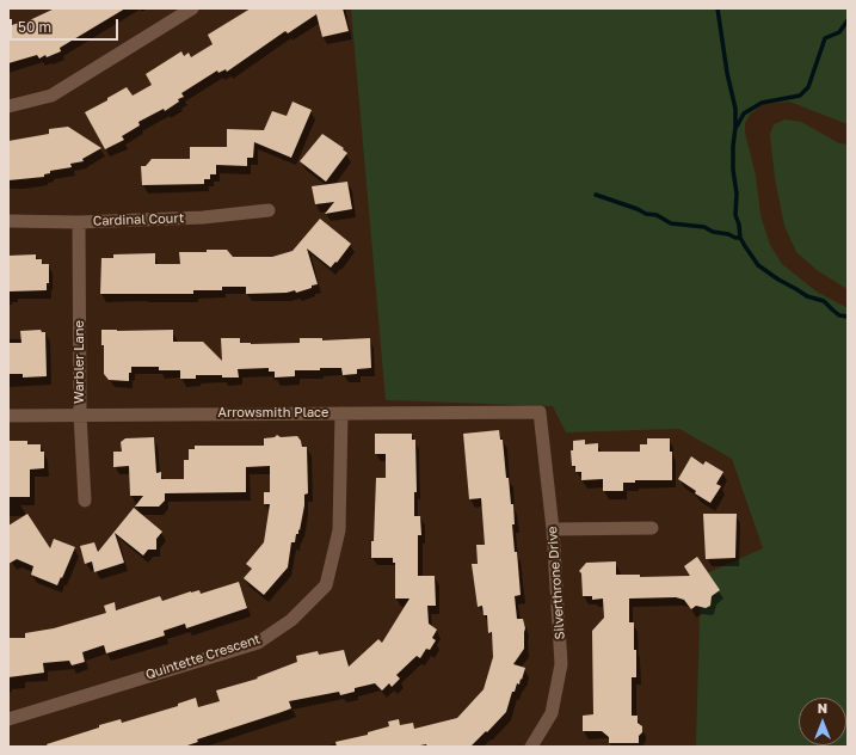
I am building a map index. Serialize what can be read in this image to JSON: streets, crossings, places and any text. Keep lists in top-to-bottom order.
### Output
{
  "streets": {
    "street": [
      "Cardinal Court",
      "Warbler Lane",
      "Arrowsmith Place",
      "Silverthrone Drive",
      "Quintette Crescent"
    ]
  },
  "crossings": [
    ["Cardinal Court", "Warbler Lane"],
    ["Warbler Lane", "Arrowsmith Place"],
    ["Arrowsmith Place", "Silverthrone Drive"],
    ["Arrowsmith Place", "Quintette Crescent"]
  ],
  "scale_bar": "50 m",
  "north": "top"
}
